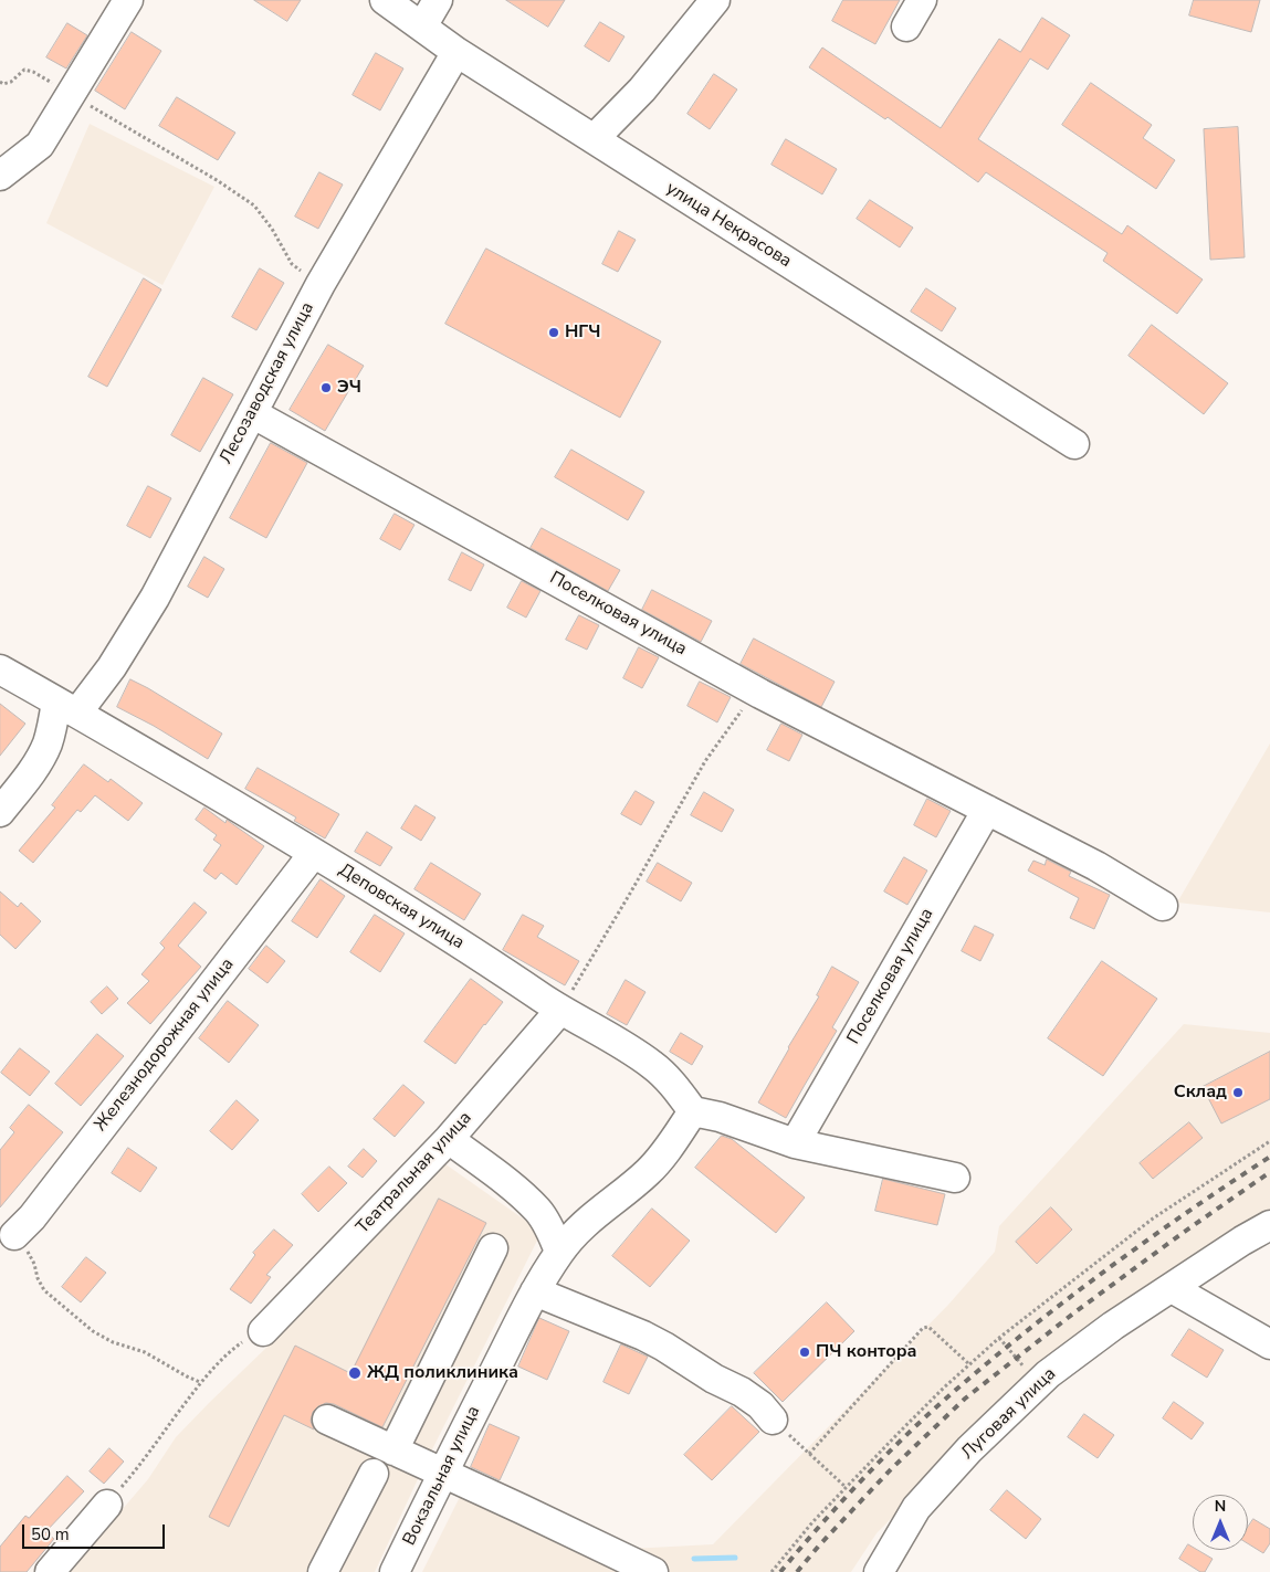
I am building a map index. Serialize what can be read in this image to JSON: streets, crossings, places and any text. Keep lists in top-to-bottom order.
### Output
{
  "streets": {
    "street": [
      "улица Некрасова",
      "Лесозаводская улица",
      "Поселковая улица",
      "Деповская улица",
      "Железнодорожная улица",
      "Театральная улица",
      "Луговая улица",
      "Вокзальная улица"
    ]
  },
  "crossings": [
    ["улица Некрасова", "Лесозаводская улица"],
    ["Лесозаводская улица", "Поселковая улица"],
    ["Лесозаводская улица", "Деповская улица"],
    ["Деповская улица", "Железнодорожная улица"],
    ["Деповская улица", "Театральная улица"],
    ["Деповская улица", "Вокзальная улица"]
  ],
  "places": [
    "НГЧ",
    "ЭЧ",
    "Склад",
    "ПЧ контора",
    "ЖД поликлиника"
  ],
  "scale_bar": "50 m",
  "north": "top"
}
